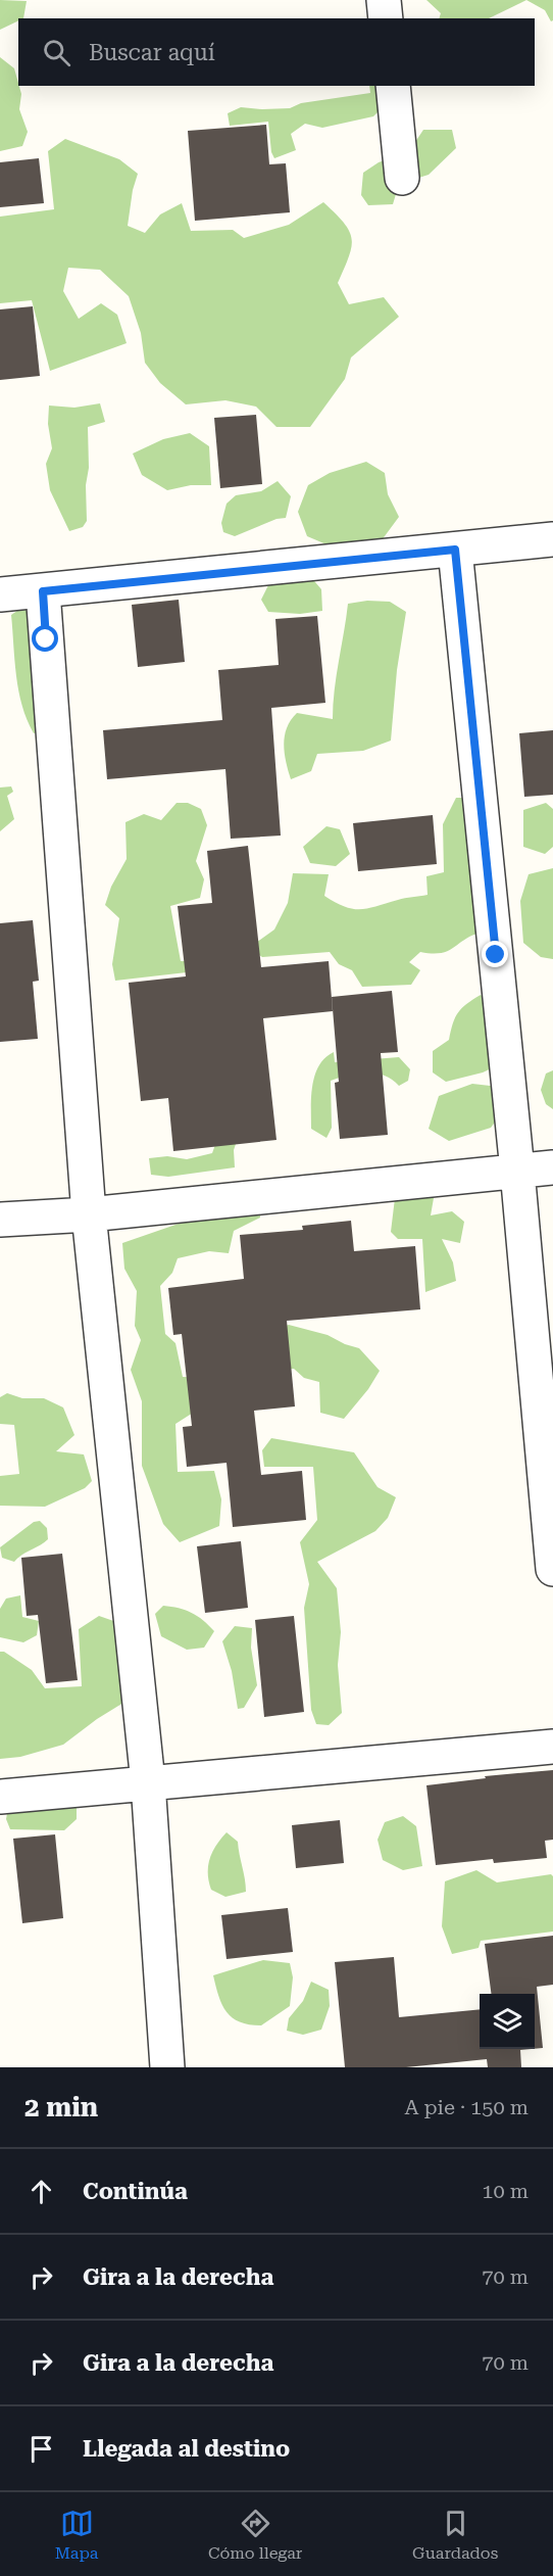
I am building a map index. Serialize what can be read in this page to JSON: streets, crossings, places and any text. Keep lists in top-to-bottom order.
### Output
{
  "page": {
    "search": "Buscar aquí",
    "heading": ["2 min", "A pie · 150 m"],
    "list": [
      ["Continúa", "10 m"],
      ["Gira a la derecha", "70 m"],
      ["Gira a la derecha", "70 m"],
      "Llegada al destino"
    ],
    "nav": ["Mapa", "Cómo llegar", "Guardados"]
  }
}
